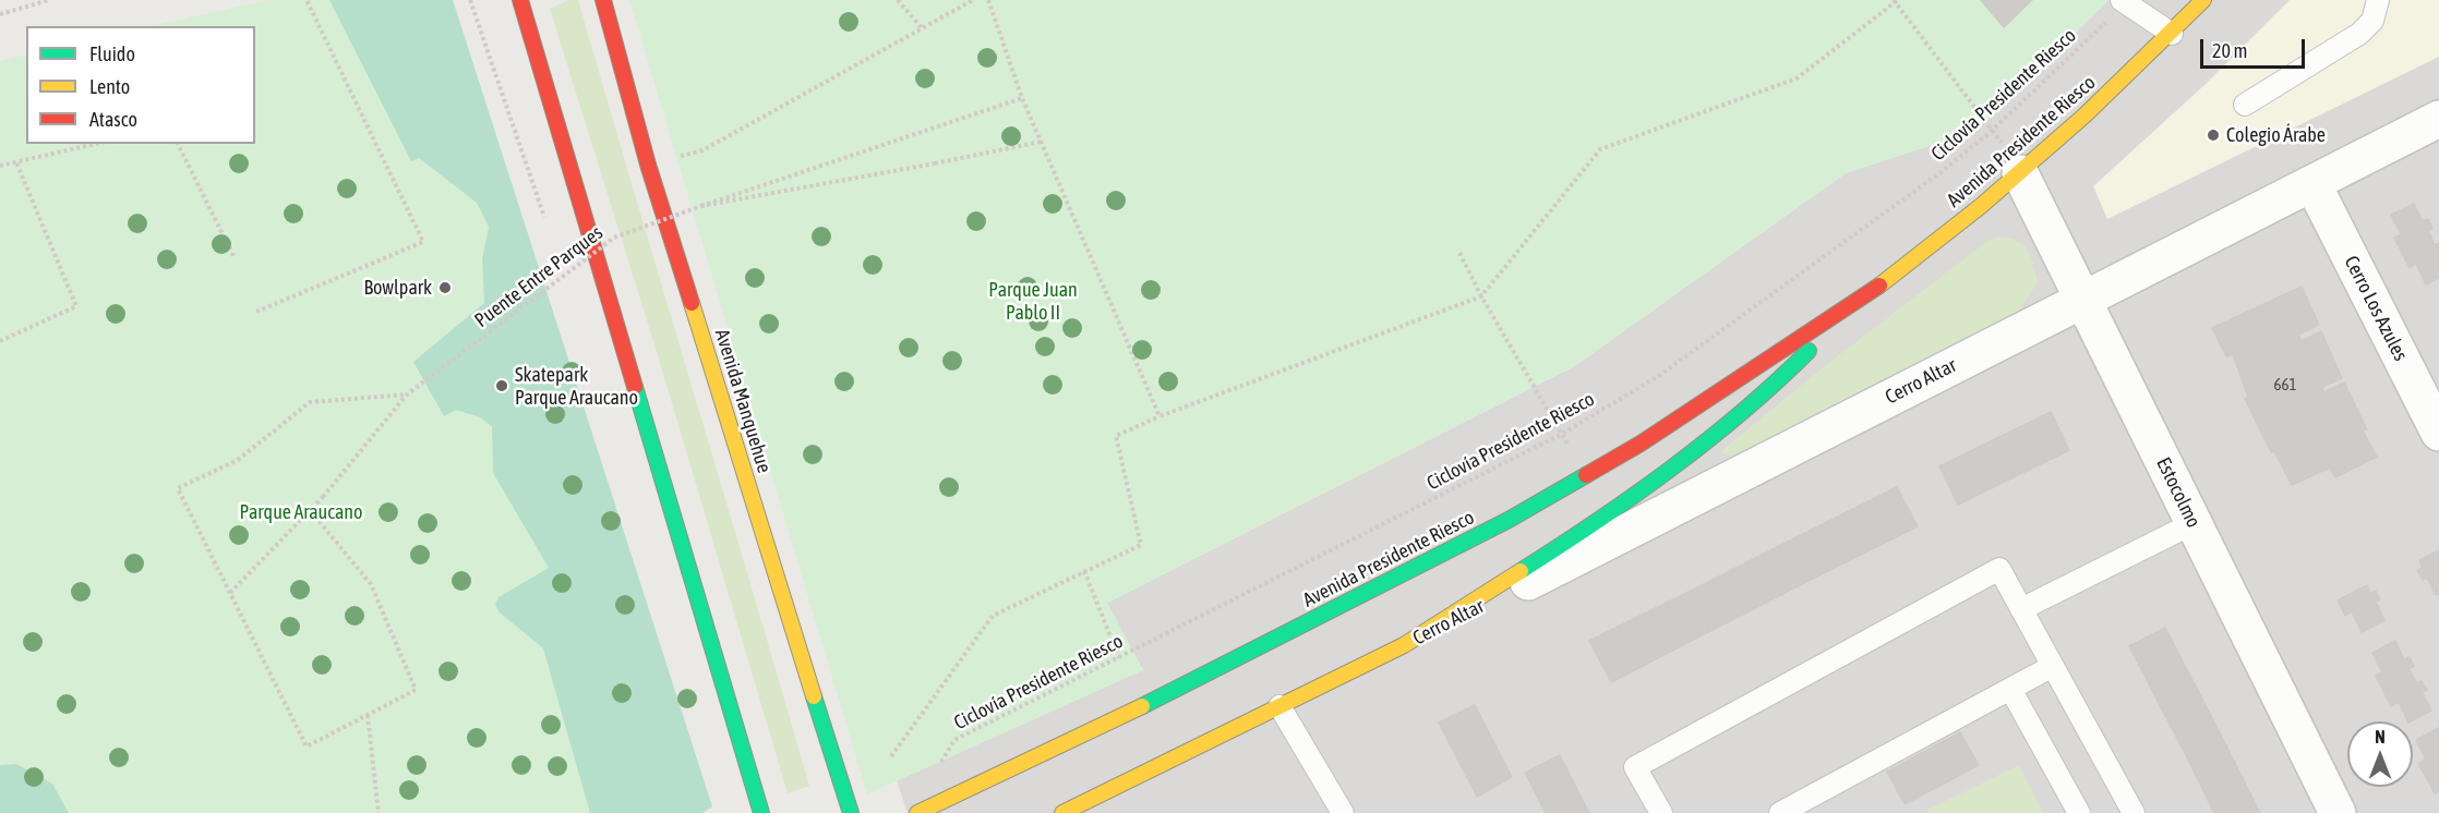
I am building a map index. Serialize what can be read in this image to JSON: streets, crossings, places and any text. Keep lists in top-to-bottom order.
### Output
{
  "streets": {
    "main road": ["Avenida Presidente Riesco", "Avenida Manquehue"],
    "street": ["Cerro Los Azules", "Cerro Altar", "Estocolmo"],
    "path": ["Ciclovía Presidente Riesco", "Puente Entre Parques"]
  },
  "crossings": [
    ["Avenida Presidente Riesco", "Cerro Altar"],
    ["Avenida Presidente Riesco", "Estocolmo"],
    ["Cerro Los Azules", "Cerro Altar"],
    ["Cerro Altar", "Estocolmo"]
  ],
  "parks": ["Parque Juan Pablo II", "Parque Araucano"],
  "places": ["Colegio Árabe", "Bowlpark", "Skatepark Parque Araucano"],
  "house_numbers": ["661"],
  "legend": ["Fluido", "Lento", "Atasco"],
  "scale_bar": "20 m",
  "north": "top"
}
